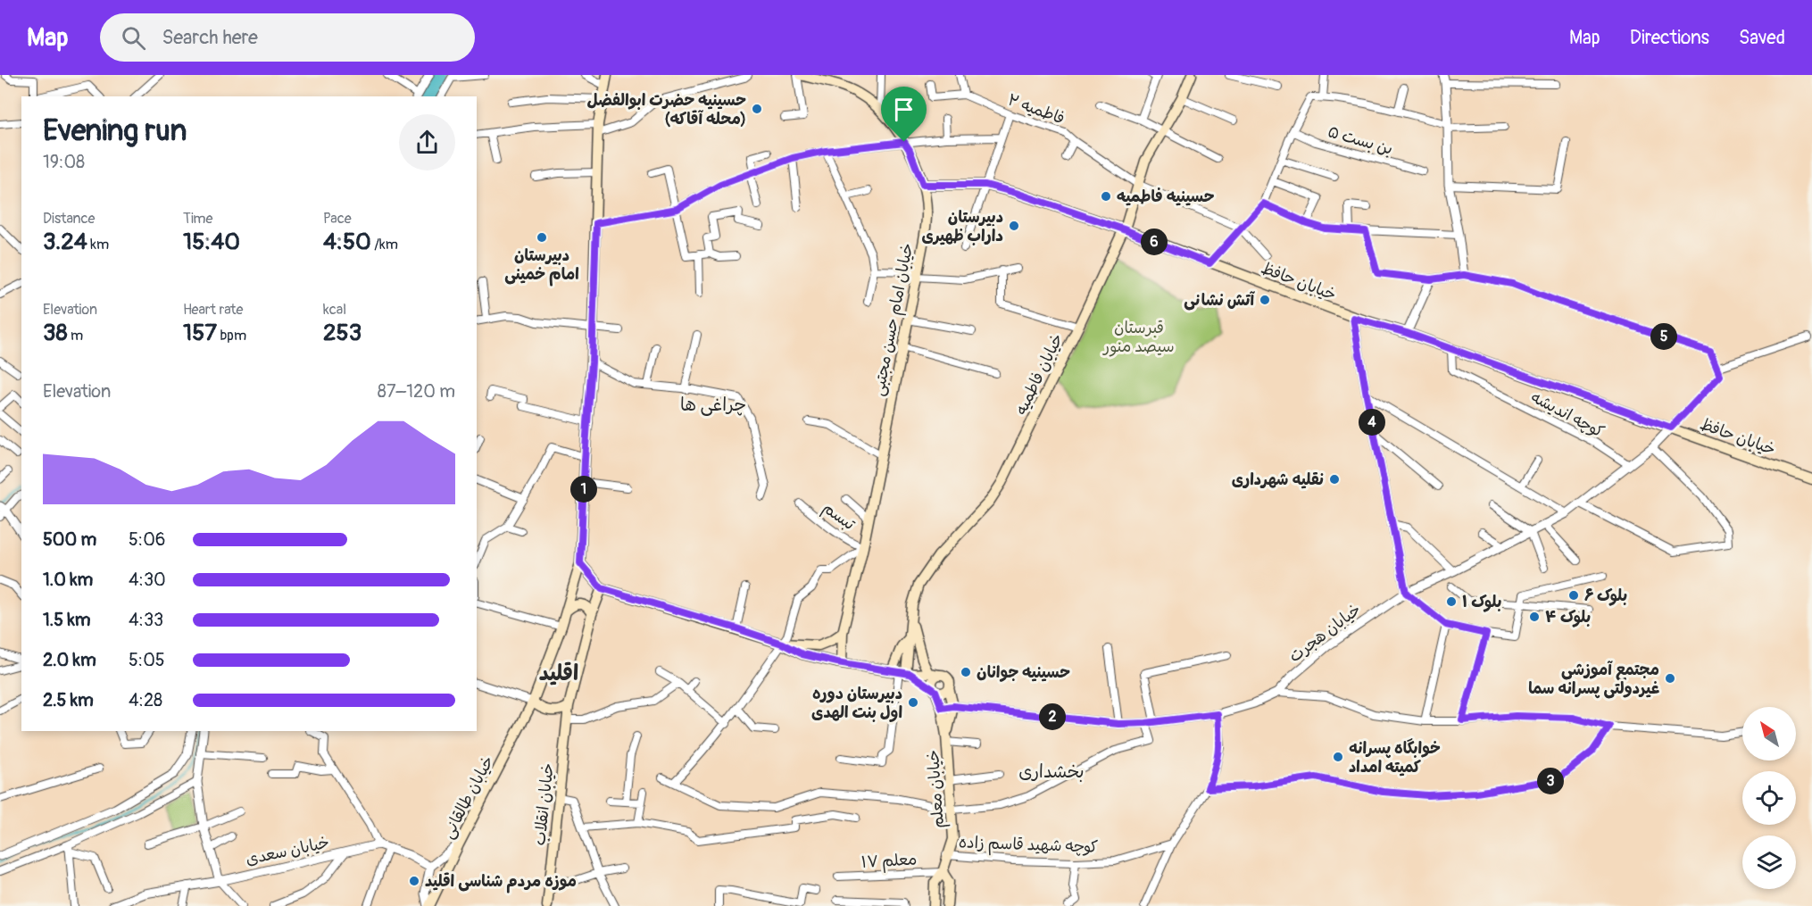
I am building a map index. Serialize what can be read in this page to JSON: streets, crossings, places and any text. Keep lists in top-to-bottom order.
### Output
{
  "streets": {
    "main road": [
      "خیابان حافظ",
      "خیابان امام حسن مجتبی",
      "خیابان فاطمیه",
      "خیابان معلم",
      "خیابان طالقانی",
      "خیابان انقلاب"
    ],
    "street": [
      "فاطمیه ۲",
      "بن بست ۵",
      "کوچه اندیشه",
      "تبسم",
      "خیابان هجرت",
      "کوچه شهید قاسم زاده",
      "خیابان سعدی",
      "معلم ۱۷"
    ]
  },
  "crossings": [
    ["فاطمیه ۲", "خیابان فاطمیه"],
    ["خیابان حافظ", "خیابان امام حسن مجتبی"],
    ["خیابان حافظ", "خیابان فاطمیه"],
    ["خیابان حافظ", "کوچه اندیشه"],
    ["خیابان حافظ", "خیابان هجرت"],
    ["خیابان امام حسن مجتبی", "تبسم"],
    ["کوچه اندیشه", "خیابان هجرت"],
    ["خیابان هجرت", "خیابان معلم"],
    ["خیابان معلم", "کوچه شهید قاسم زاده"],
    ["خیابان معلم", "معلم ۱۷"]
  ],
  "districts": ["چراغی ها", "اقلید", "بخشداری"],
  "parks": ["قبرستان سیصد منور"],
  "places": [
    "حسینیه حضرت ابوالفضل (محله آقاکه)",
    "حسینیه فاطمیه",
    "دبیرستان داراب ظهیری",
    "دبیرستان امام خمینی",
    "آتش نشانی",
    "نقلیه شهرداری",
    "بلوک ۶",
    "بلوک ۱",
    "بلوک ۴",
    "حسینیه جوانان",
    "مجتمع آموزشی غیردولتی پسرانه سما",
    "دبیرستان دوره اول بنت الهدی",
    "خوابگاه پسرانه کمیته امداد",
    "موزه مردم شناسی اقلید"
  ],
  "north": "top left",
  "page": {
    "header": "Map",
    "search": "Search here",
    "nav": ["Map", "Directions", "Saved"],
    "heading": ["Evening run", "19:08"],
    "stats": [
      ["Distance", "3.24 km"],
      ["Time", "15:40"],
      ["Pace", "4:50 /km"],
      ["Elevation", "38 m"],
      ["Heart rate", "157 bpm"],
      ["kcal", "253"]
    ],
    "pins": [
      "6",
      "5",
      "4",
      "1",
      "2",
      "3"
    ],
    "chart": ["Elevation", "87–120 m"],
    "list": [
      {
        "name": "500 m",
        "note": "5:06"
      },
      {
        "name": "1.0 km",
        "note": "4:30"
      },
      {
        "name": "1.5 km",
        "note": "4:33"
      },
      {
        "name": "2.0 km",
        "note": "5:05"
      },
      {
        "name": "2.5 km",
        "note": "4:28"
      }
    ]
  }
}
